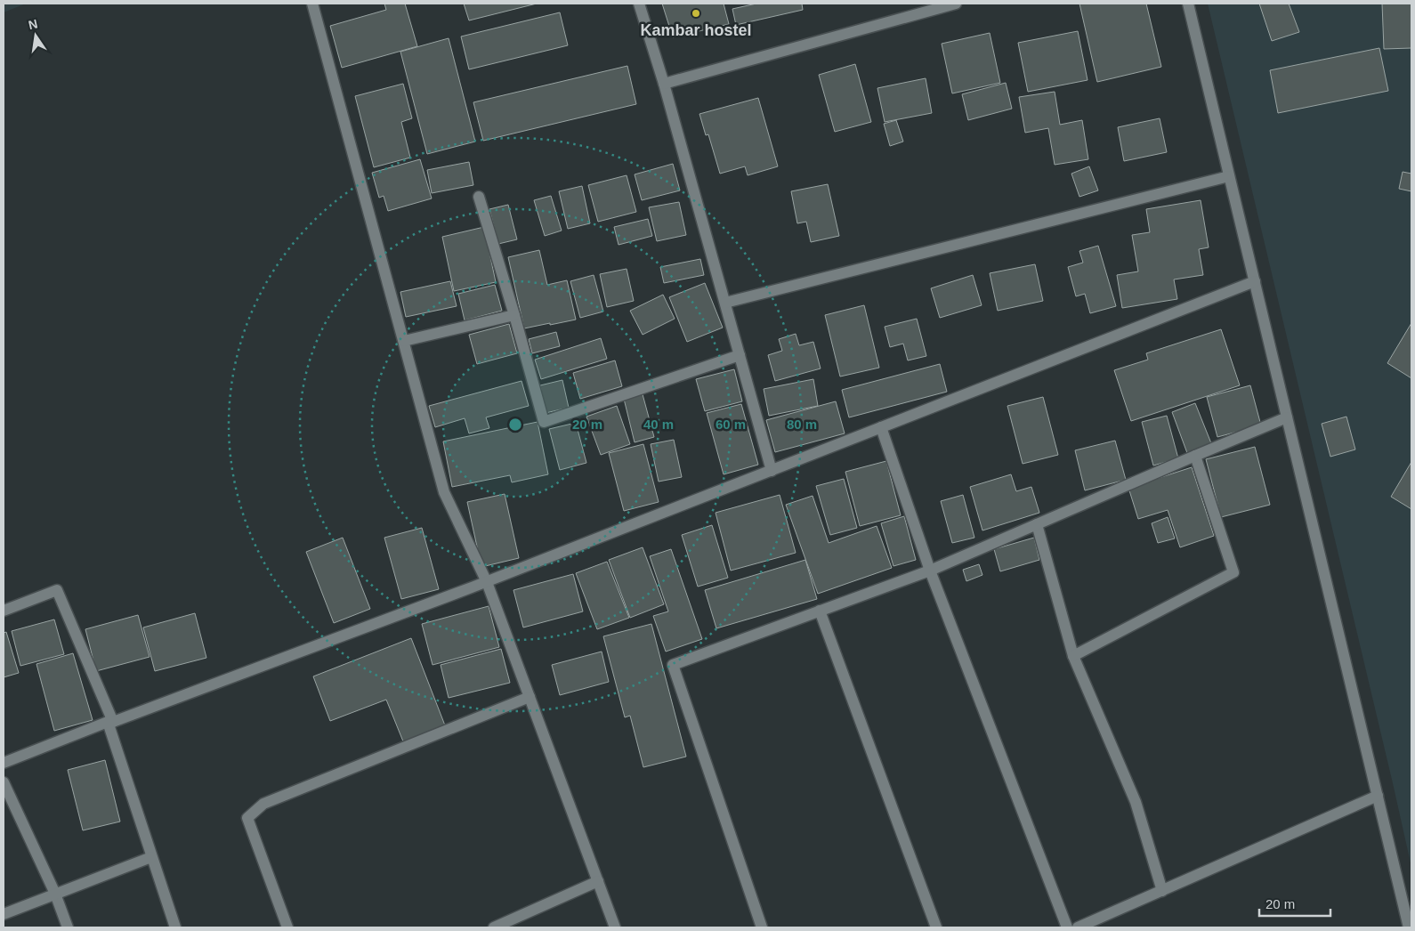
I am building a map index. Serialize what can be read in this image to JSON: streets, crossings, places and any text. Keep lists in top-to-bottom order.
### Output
{
  "places": ["Kambar hostel"],
  "scale_bar": "20 m",
  "north": "top",
  "rings": [
    "20 m",
    "40 m",
    "60 m",
    "80 m"
  ]
}
